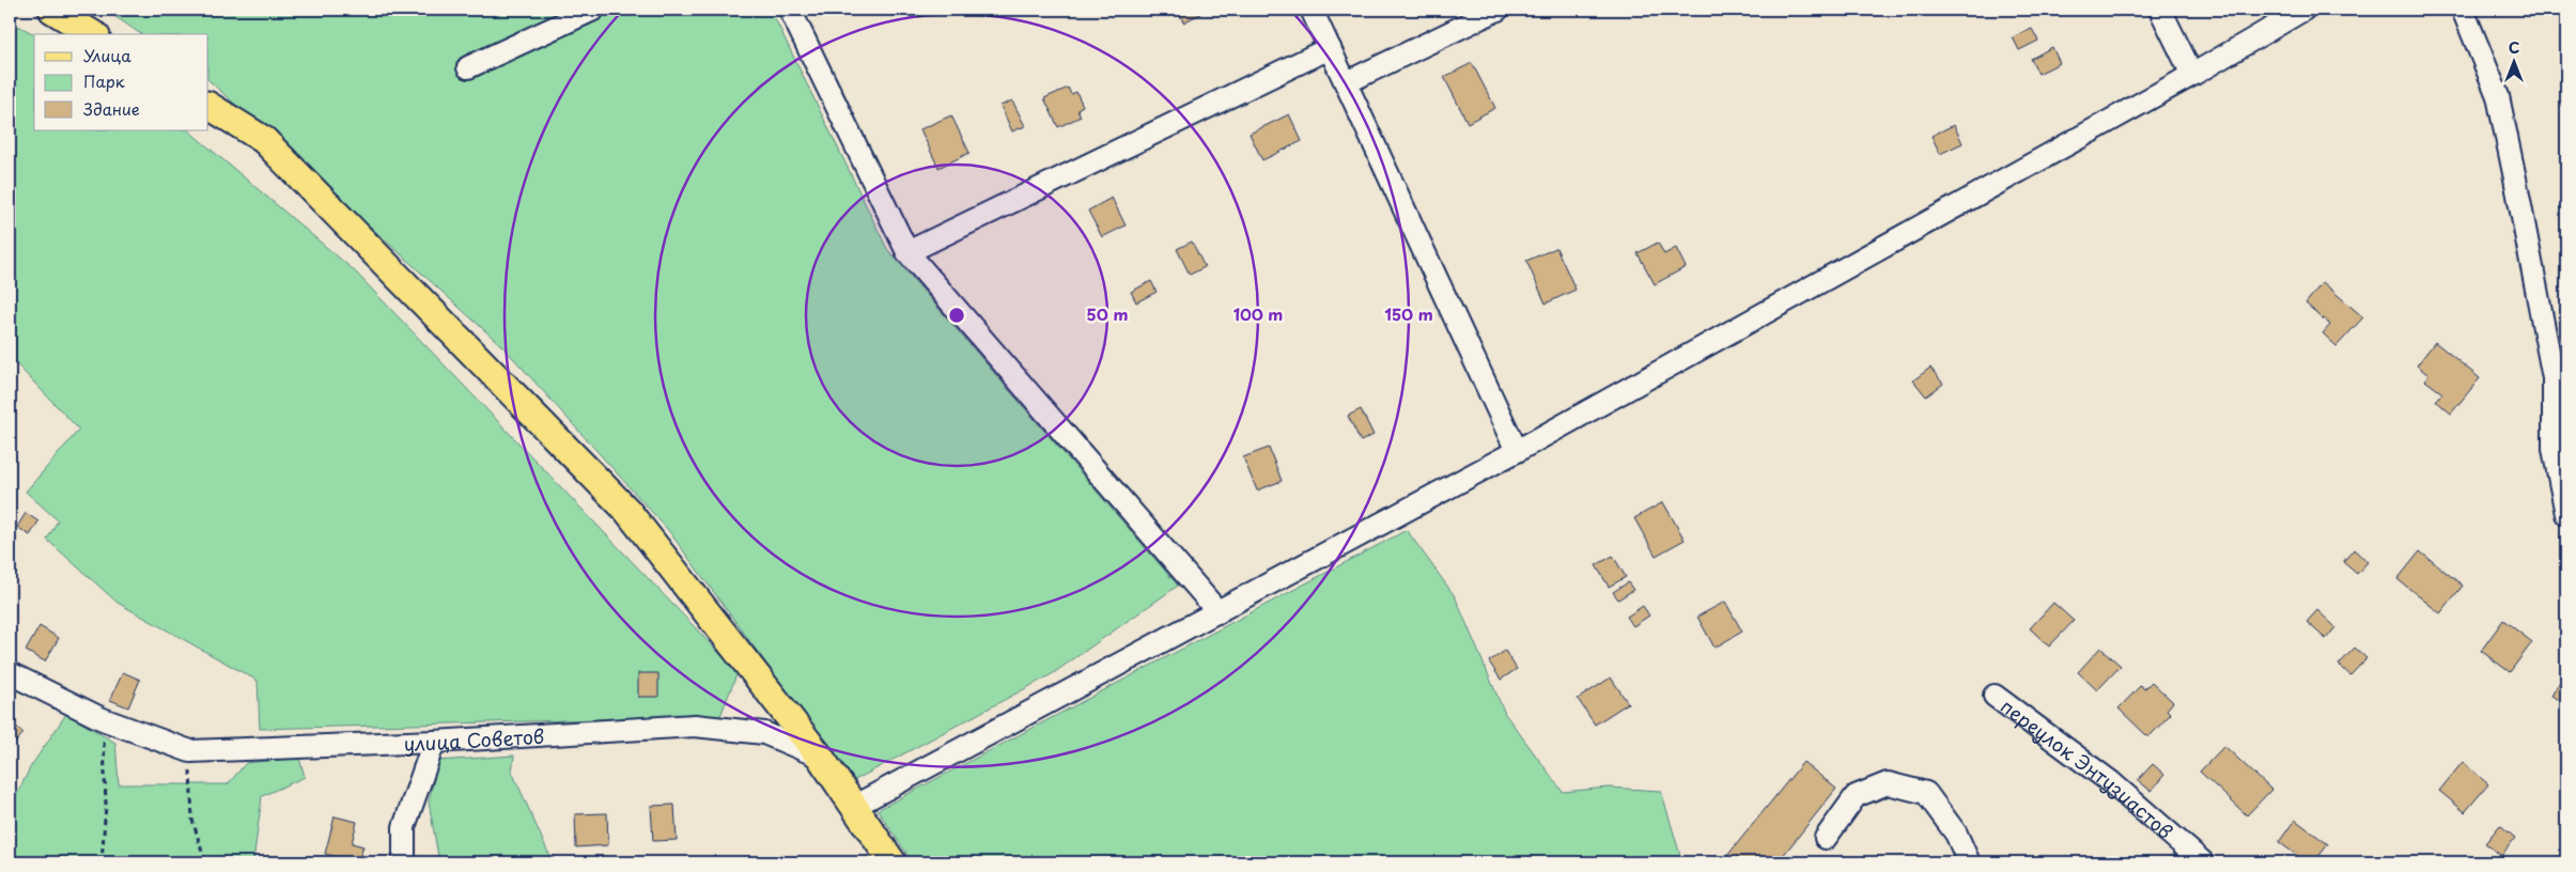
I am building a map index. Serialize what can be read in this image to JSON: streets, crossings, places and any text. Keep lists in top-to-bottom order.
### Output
{
  "streets": {
    "street": ["улица Советов", "переулок Энтузиастов"]
  },
  "legend": ["Улица", "Парк", "Здание"],
  "north": "top",
  "rings": ["50 m", "100 m", "150 m"]
}
